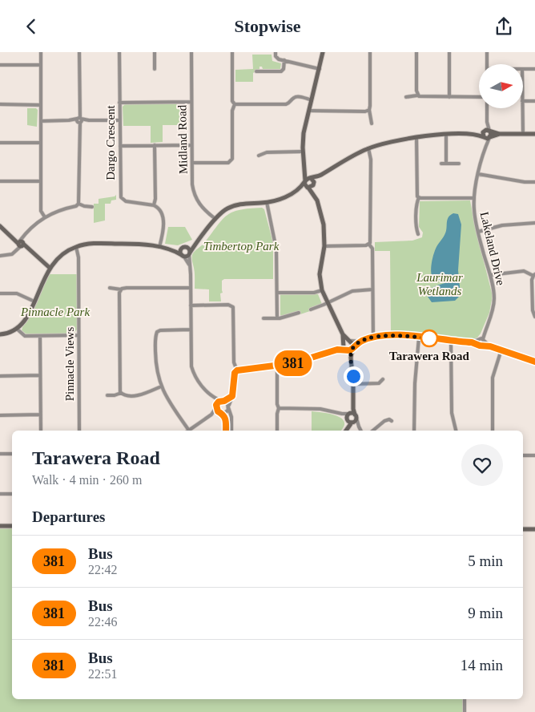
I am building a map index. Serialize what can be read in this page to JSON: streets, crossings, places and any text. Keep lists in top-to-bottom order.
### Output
{
  "streets": {
    "street": [
      "Midland Road",
      "Dargo Crescent",
      "Lakeland Drive",
      "Pinnacle Views"
    ]
  },
  "parks": ["Timbertop Park", "Laurimar Wetlands", "Pinnacle Park"],
  "places": ["Tarawera Road"],
  "lines": ["bus line 381"],
  "north": "right",
  "page": {
    "header": "Stopwise",
    "on_map": "381",
    "heading": [
      ["Tarawera Road", "Walk · 4 min · 260 m"],
      "Departures"
    ],
    "list": [
      {
        "mark": "381",
        "name": "Bus",
        "note": "22:42",
        "value": "5 min"
      },
      {
        "mark": "381",
        "name": "Bus",
        "note": "22:46",
        "value": "9 min"
      },
      {
        "mark": "381",
        "name": "Bus",
        "note": "22:51",
        "value": "14 min"
      }
    ]
  }
}
